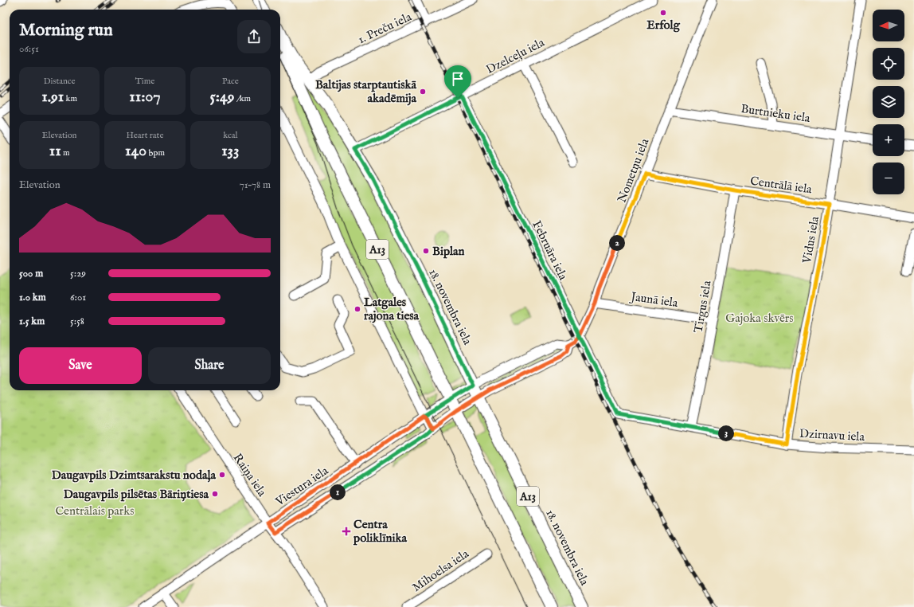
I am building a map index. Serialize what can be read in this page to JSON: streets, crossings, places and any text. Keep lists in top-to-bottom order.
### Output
{
  "streets": {
    "main road": ["A13", "18. novembra iela"],
    "street": [
      "1. Preču iela",
      "Dzelceļu iela",
      "Burtnieku iela",
      "Nometņu iela",
      "Centrālā iela",
      "Vidus iela",
      "Februāra iela",
      "Jaunā iela",
      "Tirgus iela",
      "Dzirnavu iela",
      "Raiņa iela",
      "Viestura iela",
      "Mihoelsa iela"
    ]
  },
  "crossings": [
    ["1. Preču iela", "18. novembra iela"],
    ["Dzelceļu iela", "Februāra iela"],
    ["Dzelceļu iela", "18. novembra iela"],
    ["Burtnieku iela", "Nometņu iela"],
    ["Burtnieku iela", "Vidus iela"],
    ["Nometņu iela", "Centrālā iela"],
    ["Nometņu iela", "Februāra iela"],
    ["Nometņu iela", "Jaunā iela"],
    ["Nometņu iela", "18. novembra iela"],
    ["Nometņu iela", "Viestura iela"],
    ["Centrālā iela", "Vidus iela"],
    ["Centrālā iela", "Tirgus iela"],
    ["Vidus iela", "Dzirnavu iela"],
    ["A13", "Viestura iela"],
    ["Februāra iela", "Dzirnavu iela"],
    ["Jaunā iela", "Tirgus iela"],
    ["18. novembra iela", "Viestura iela"],
    ["Tirgus iela", "Dzirnavu iela"],
    ["Raiņa iela", "Viestura iela"]
  ],
  "parks": ["Gajoka skvērs", "Centrālais parks"],
  "places": {
    "other": [
      "Erfolg",
      "Baltijas starptautiskā akadēmija",
      "Biplan",
      "Latgales rajona tiesa",
      "Daugavpils Dzimtsarakstu nodaļa",
      "Daugavpils pilsētas Bāriņtiesa"
    ],
    "health": ["Centra poliklīnika"]
  },
  "north": "left",
  "page": {
    "map_buttons": ["+", "−"],
    "heading": ["Morning run", "06:51"],
    "stats": [
      ["Distance", "1.91 km"],
      ["Time", "11:07"],
      ["Pace", "5:49 /km"],
      ["Elevation", "11 m"],
      ["Heart rate", "140 bpm"],
      ["kcal", "133"]
    ],
    "chart": ["Elevation", "71–78 m"],
    "pins": ["2", "3", "1"],
    "list": [
      {
        "name": "500 m",
        "note": "5:29"
      },
      {
        "name": "1.0 km",
        "note": "6:01"
      },
      {
        "name": "1.5 km",
        "note": "5:58"
      }
    ],
    "buttons": ["Save", "Share"]
  }
}
